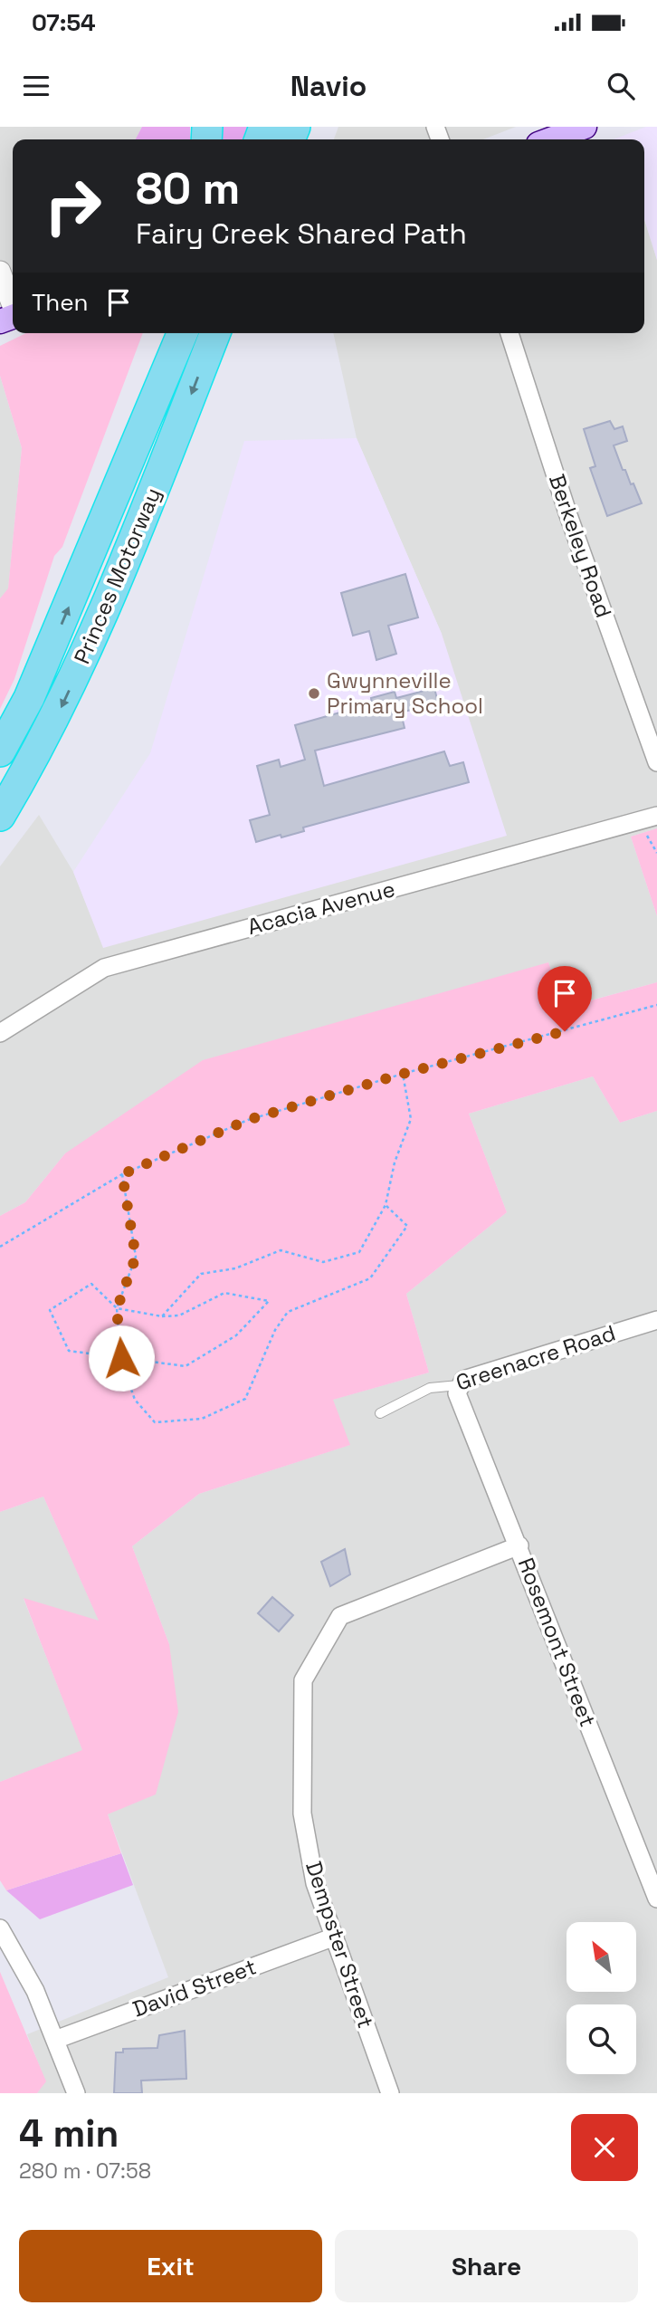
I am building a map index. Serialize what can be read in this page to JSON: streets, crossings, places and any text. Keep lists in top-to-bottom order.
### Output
{
  "streets": {
    "highway": ["Princes Motorway"],
    "street": [
      "Berkeley Road",
      "Acacia Avenue",
      "Greenacre Road",
      "Rosemont Street",
      "Dempster Street",
      "David Street"
    ]
  },
  "crossings": [
    ["Greenacre Road", "Rosemont Street"],
    ["Rosemont Street", "Dempster Street"],
    ["Dempster Street", "David Street"]
  ],
  "places": ["Gwynneville Primary School"],
  "north": "top left",
  "page": {
    "status": "07:54",
    "header": "Navio",
    "turn": ["80 m", "Fairy Creek Shared Path"],
    "then": "Then",
    "heading": ["4 min", "280 m · 07:58"],
    "buttons": ["Exit", "Share"]
  }
}
